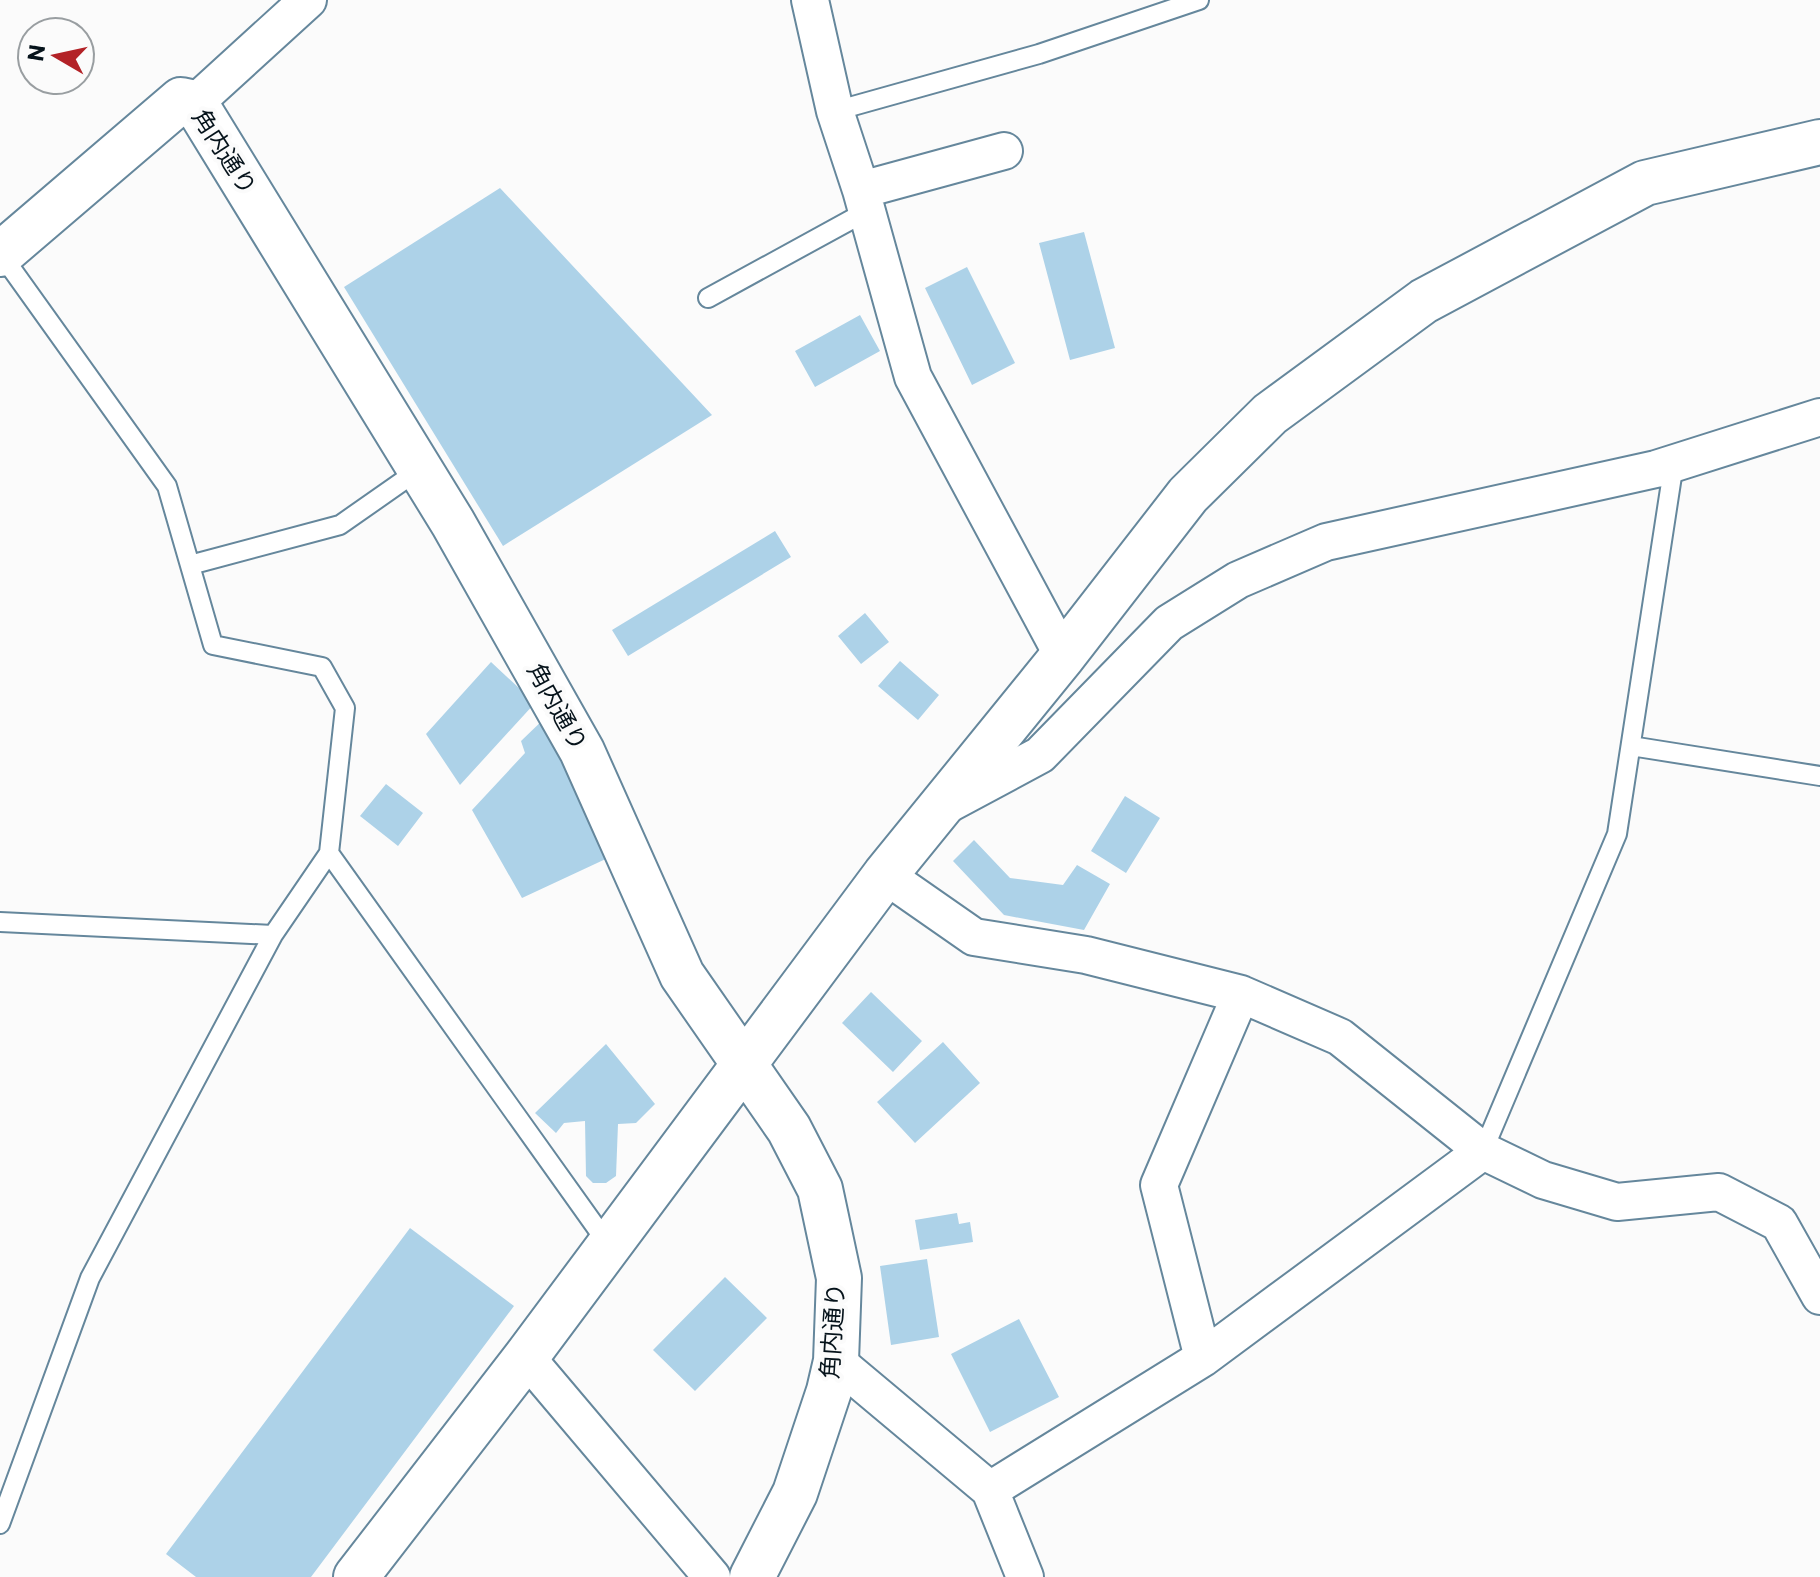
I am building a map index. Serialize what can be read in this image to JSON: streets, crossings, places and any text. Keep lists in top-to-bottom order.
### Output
{
  "streets": {
    "street": ["角内通り"]
  },
  "north": "left"
}
